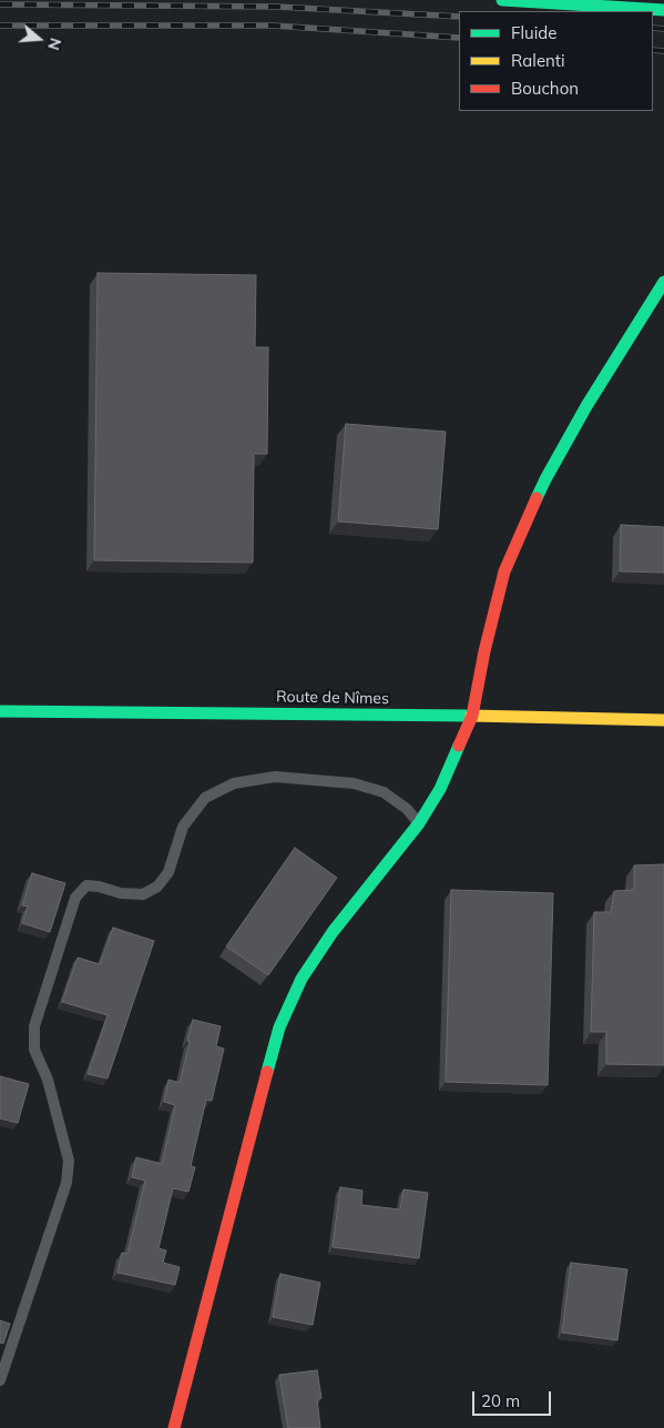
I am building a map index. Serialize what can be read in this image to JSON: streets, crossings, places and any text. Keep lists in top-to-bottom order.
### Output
{
  "streets": {
    "street": ["Route de Nîmes"]
  },
  "legend": ["Fluide", "Ralenti", "Bouchon"],
  "scale_bar": "20 m",
  "north": "right"
}
